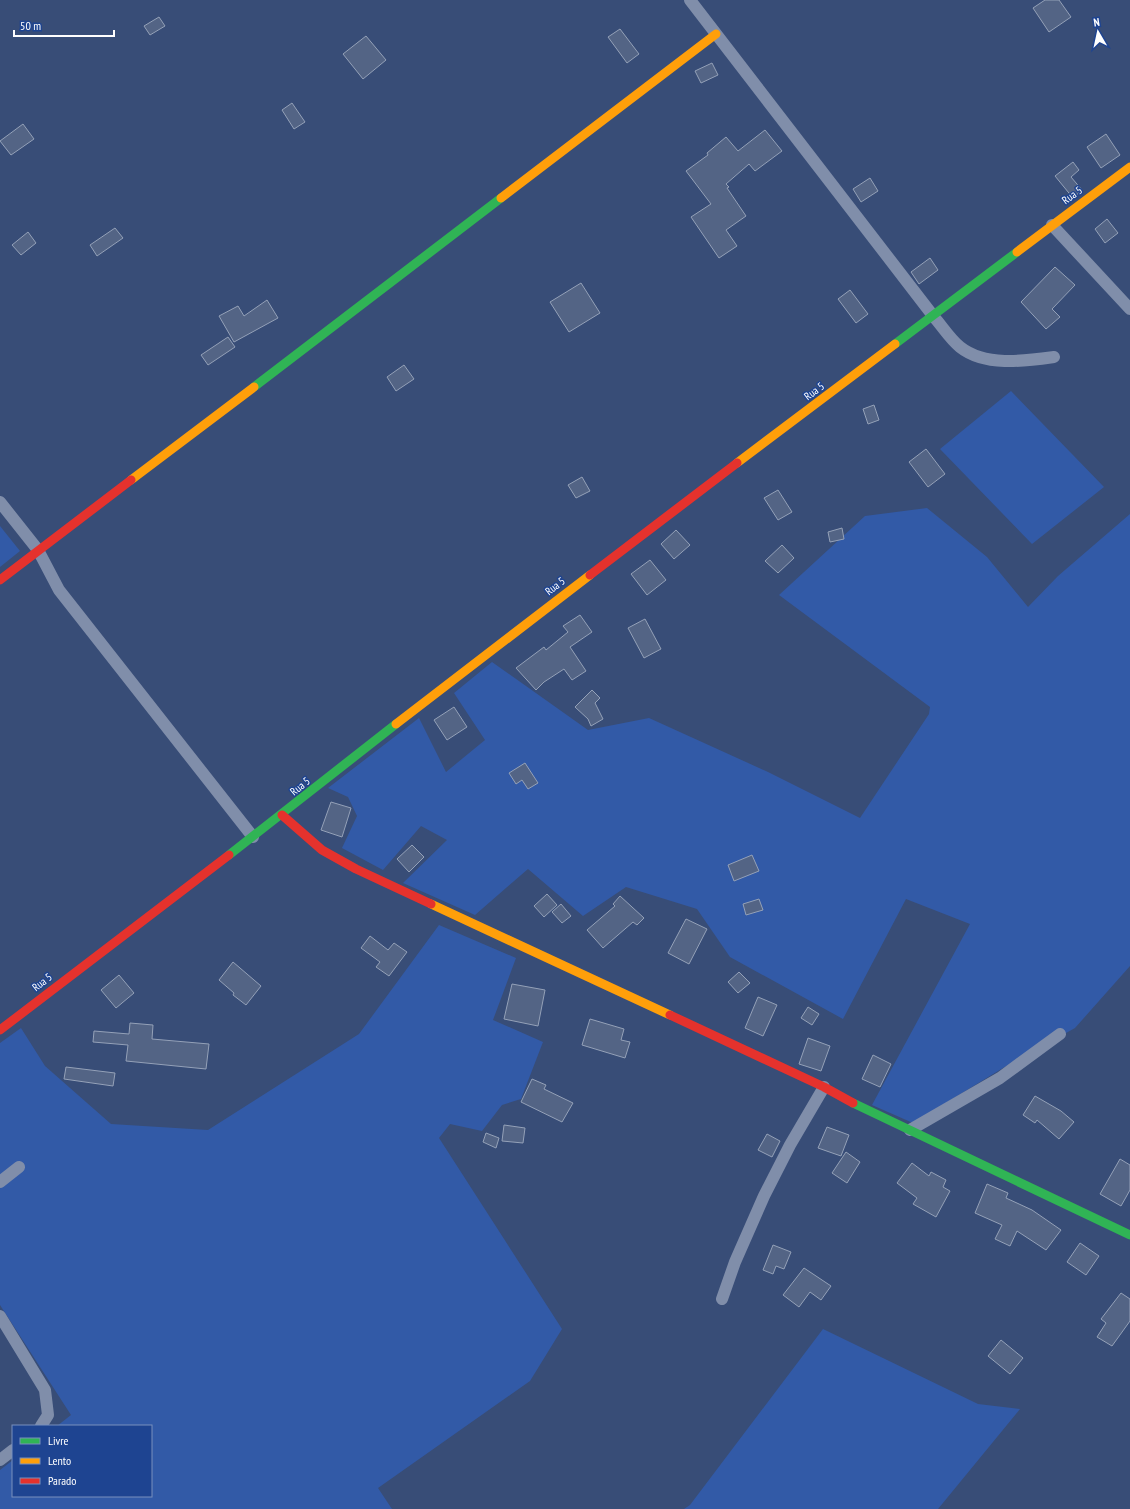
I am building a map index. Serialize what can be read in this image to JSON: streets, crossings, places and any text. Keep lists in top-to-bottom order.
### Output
{
  "streets": {
    "street": ["Rua 5"]
  },
  "legend": ["Livre", "Lento", "Parado"],
  "scale_bar": "50 m",
  "north": "top"
}
